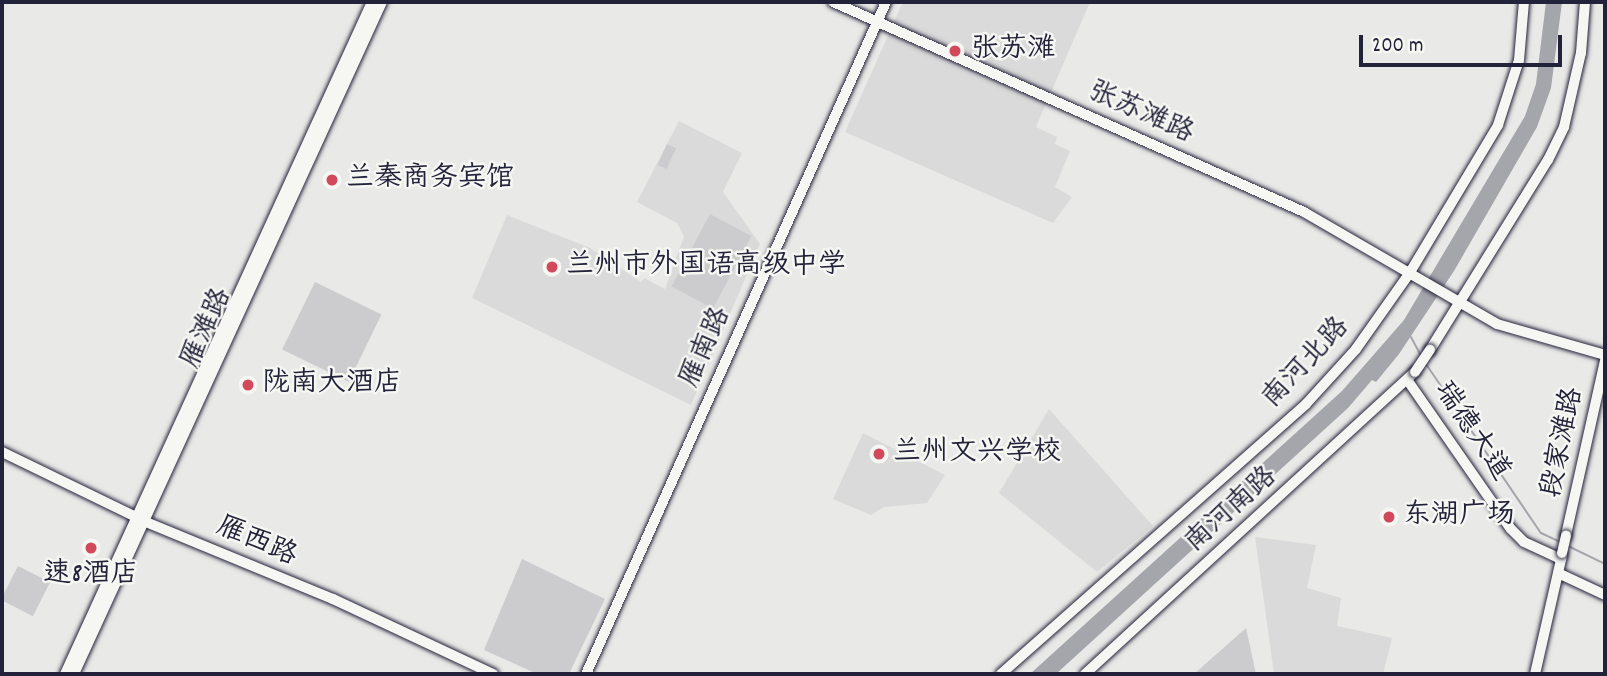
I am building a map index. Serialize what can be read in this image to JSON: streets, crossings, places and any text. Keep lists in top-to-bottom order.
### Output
{
  "streets": {
    "main road": [
      "张苏滩路",
      "雁滩路",
      "雁南路",
      "南河北路",
      "瑞德大道",
      "段家滩路",
      "南河南路",
      "雁西路"
    ]
  },
  "crossings": [
    ["张苏滩路", "雁南路"],
    ["张苏滩路", "南河北路"],
    ["张苏滩路", "南河南路"],
    ["雁滩路", "雁西路"],
    ["瑞德大道", "段家滩路"],
    ["瑞德大道", "南河南路"]
  ],
  "places": [
    "张苏滩",
    "兰秦商务宾馆",
    "兰州市外国语高级中学",
    "陇南大酒店",
    "兰州文兴学校",
    "东湖广场",
    "速8酒店"
  ],
  "scale_bar": "200 m"
}
